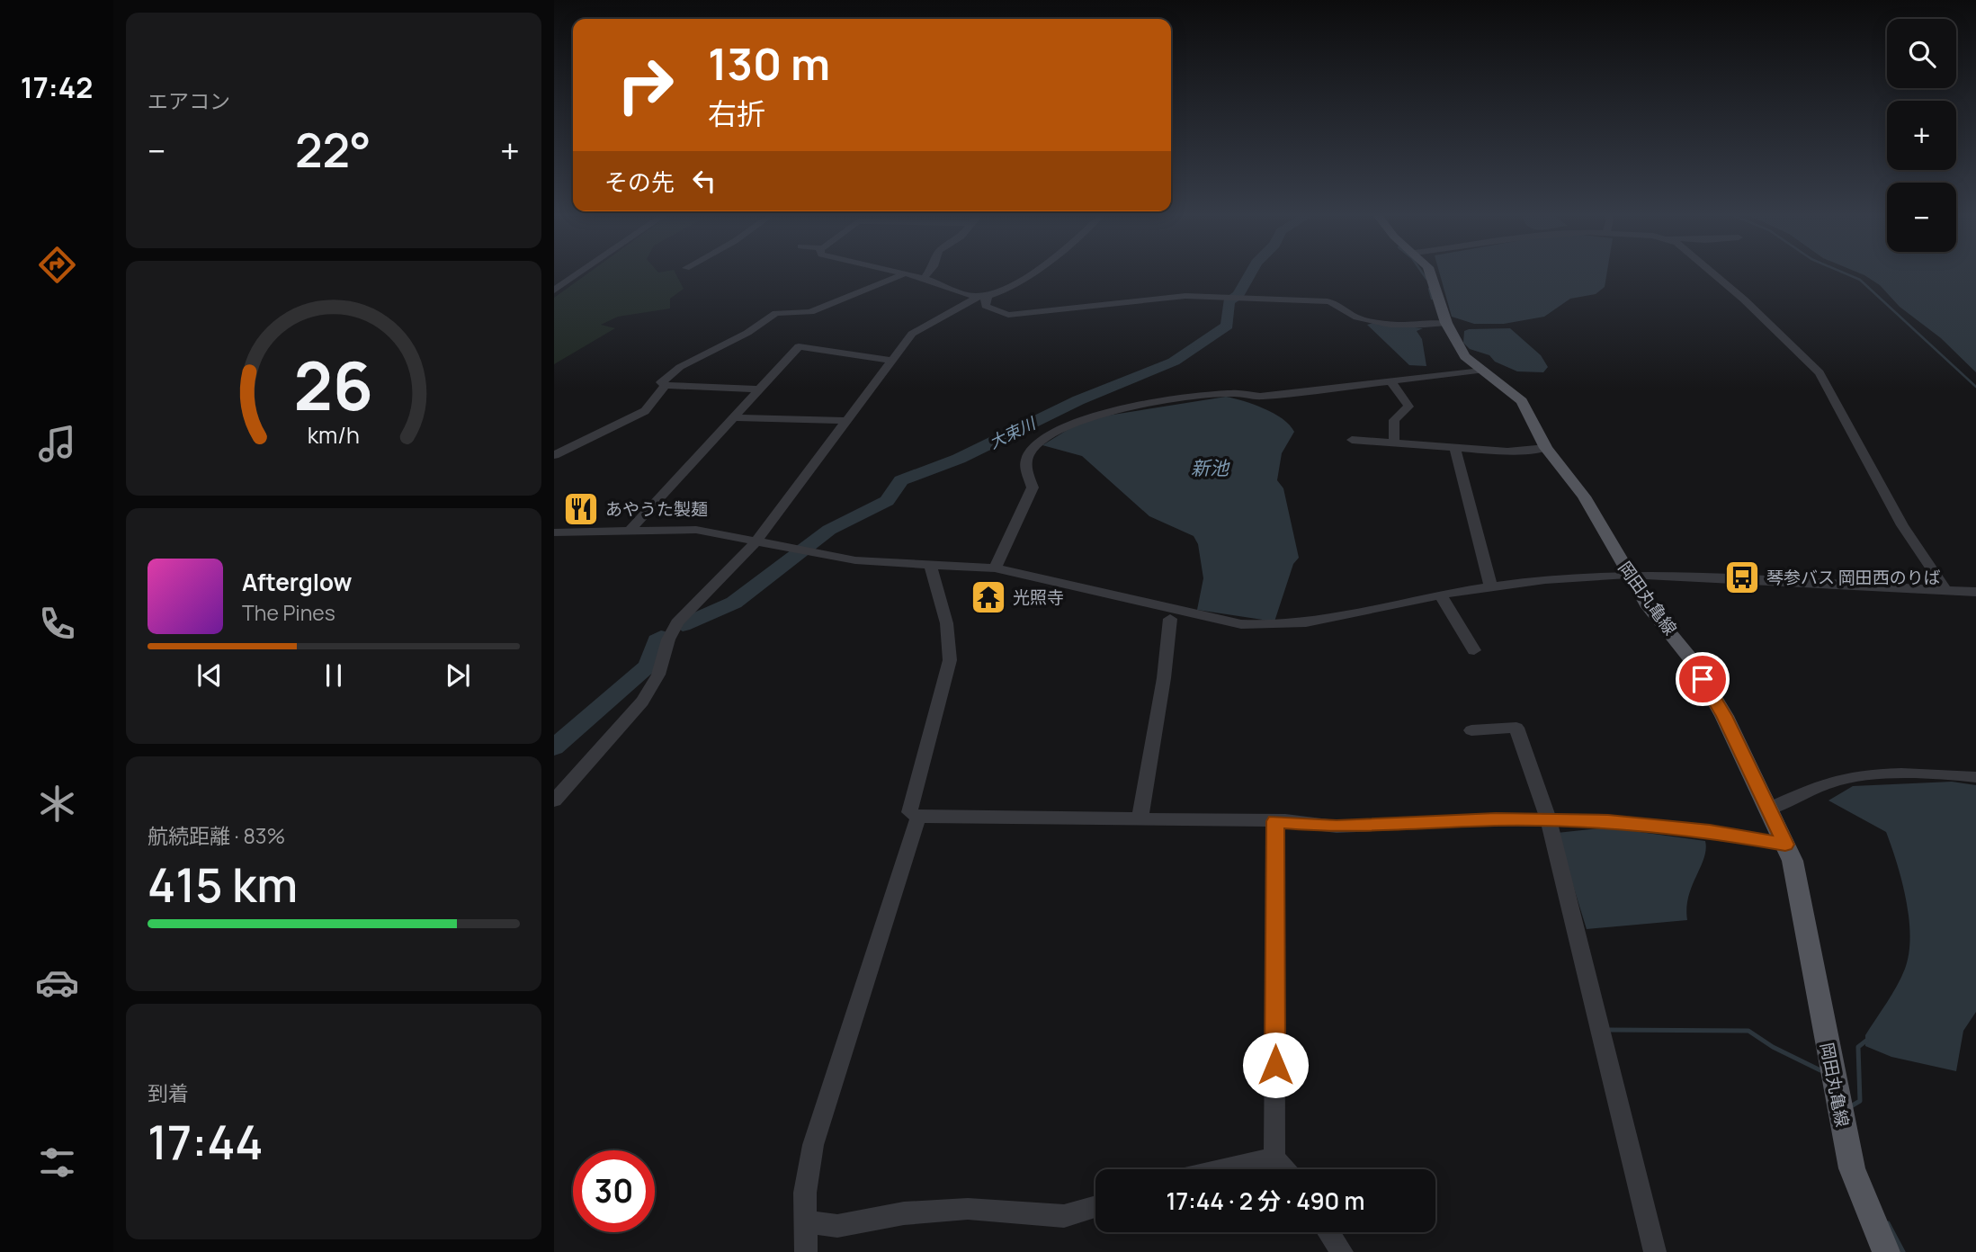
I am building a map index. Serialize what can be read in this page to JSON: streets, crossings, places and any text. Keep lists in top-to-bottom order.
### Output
{
  "streets": {
    "main road": ["岡田丸亀線"]
  },
  "water": ["大束川", "新池"],
  "places": {
    "restaurant": ["あやうた製麺"],
    "bus stop": ["琴参バス 岡田西のりば"],
    "temple": ["光照寺"]
  },
  "page": {
    "tabs": "17:42",
    "tile": [
      "エアコン",
      ["航続距離 · 83%", "415 km"],
      ["到着", "17:44"]
    ],
    "map_buttons": ["+", "−"],
    "turn": ["130 m", "右折"],
    "heat": ["−", "22°", "+"],
    "then": "その先",
    "song": ["Afterglow", "The Pines"],
    "limit": "30",
    "trip": "17:44 · 2 分 · 490 m",
    "gauge": ["26", "km/h"]
  }
}
